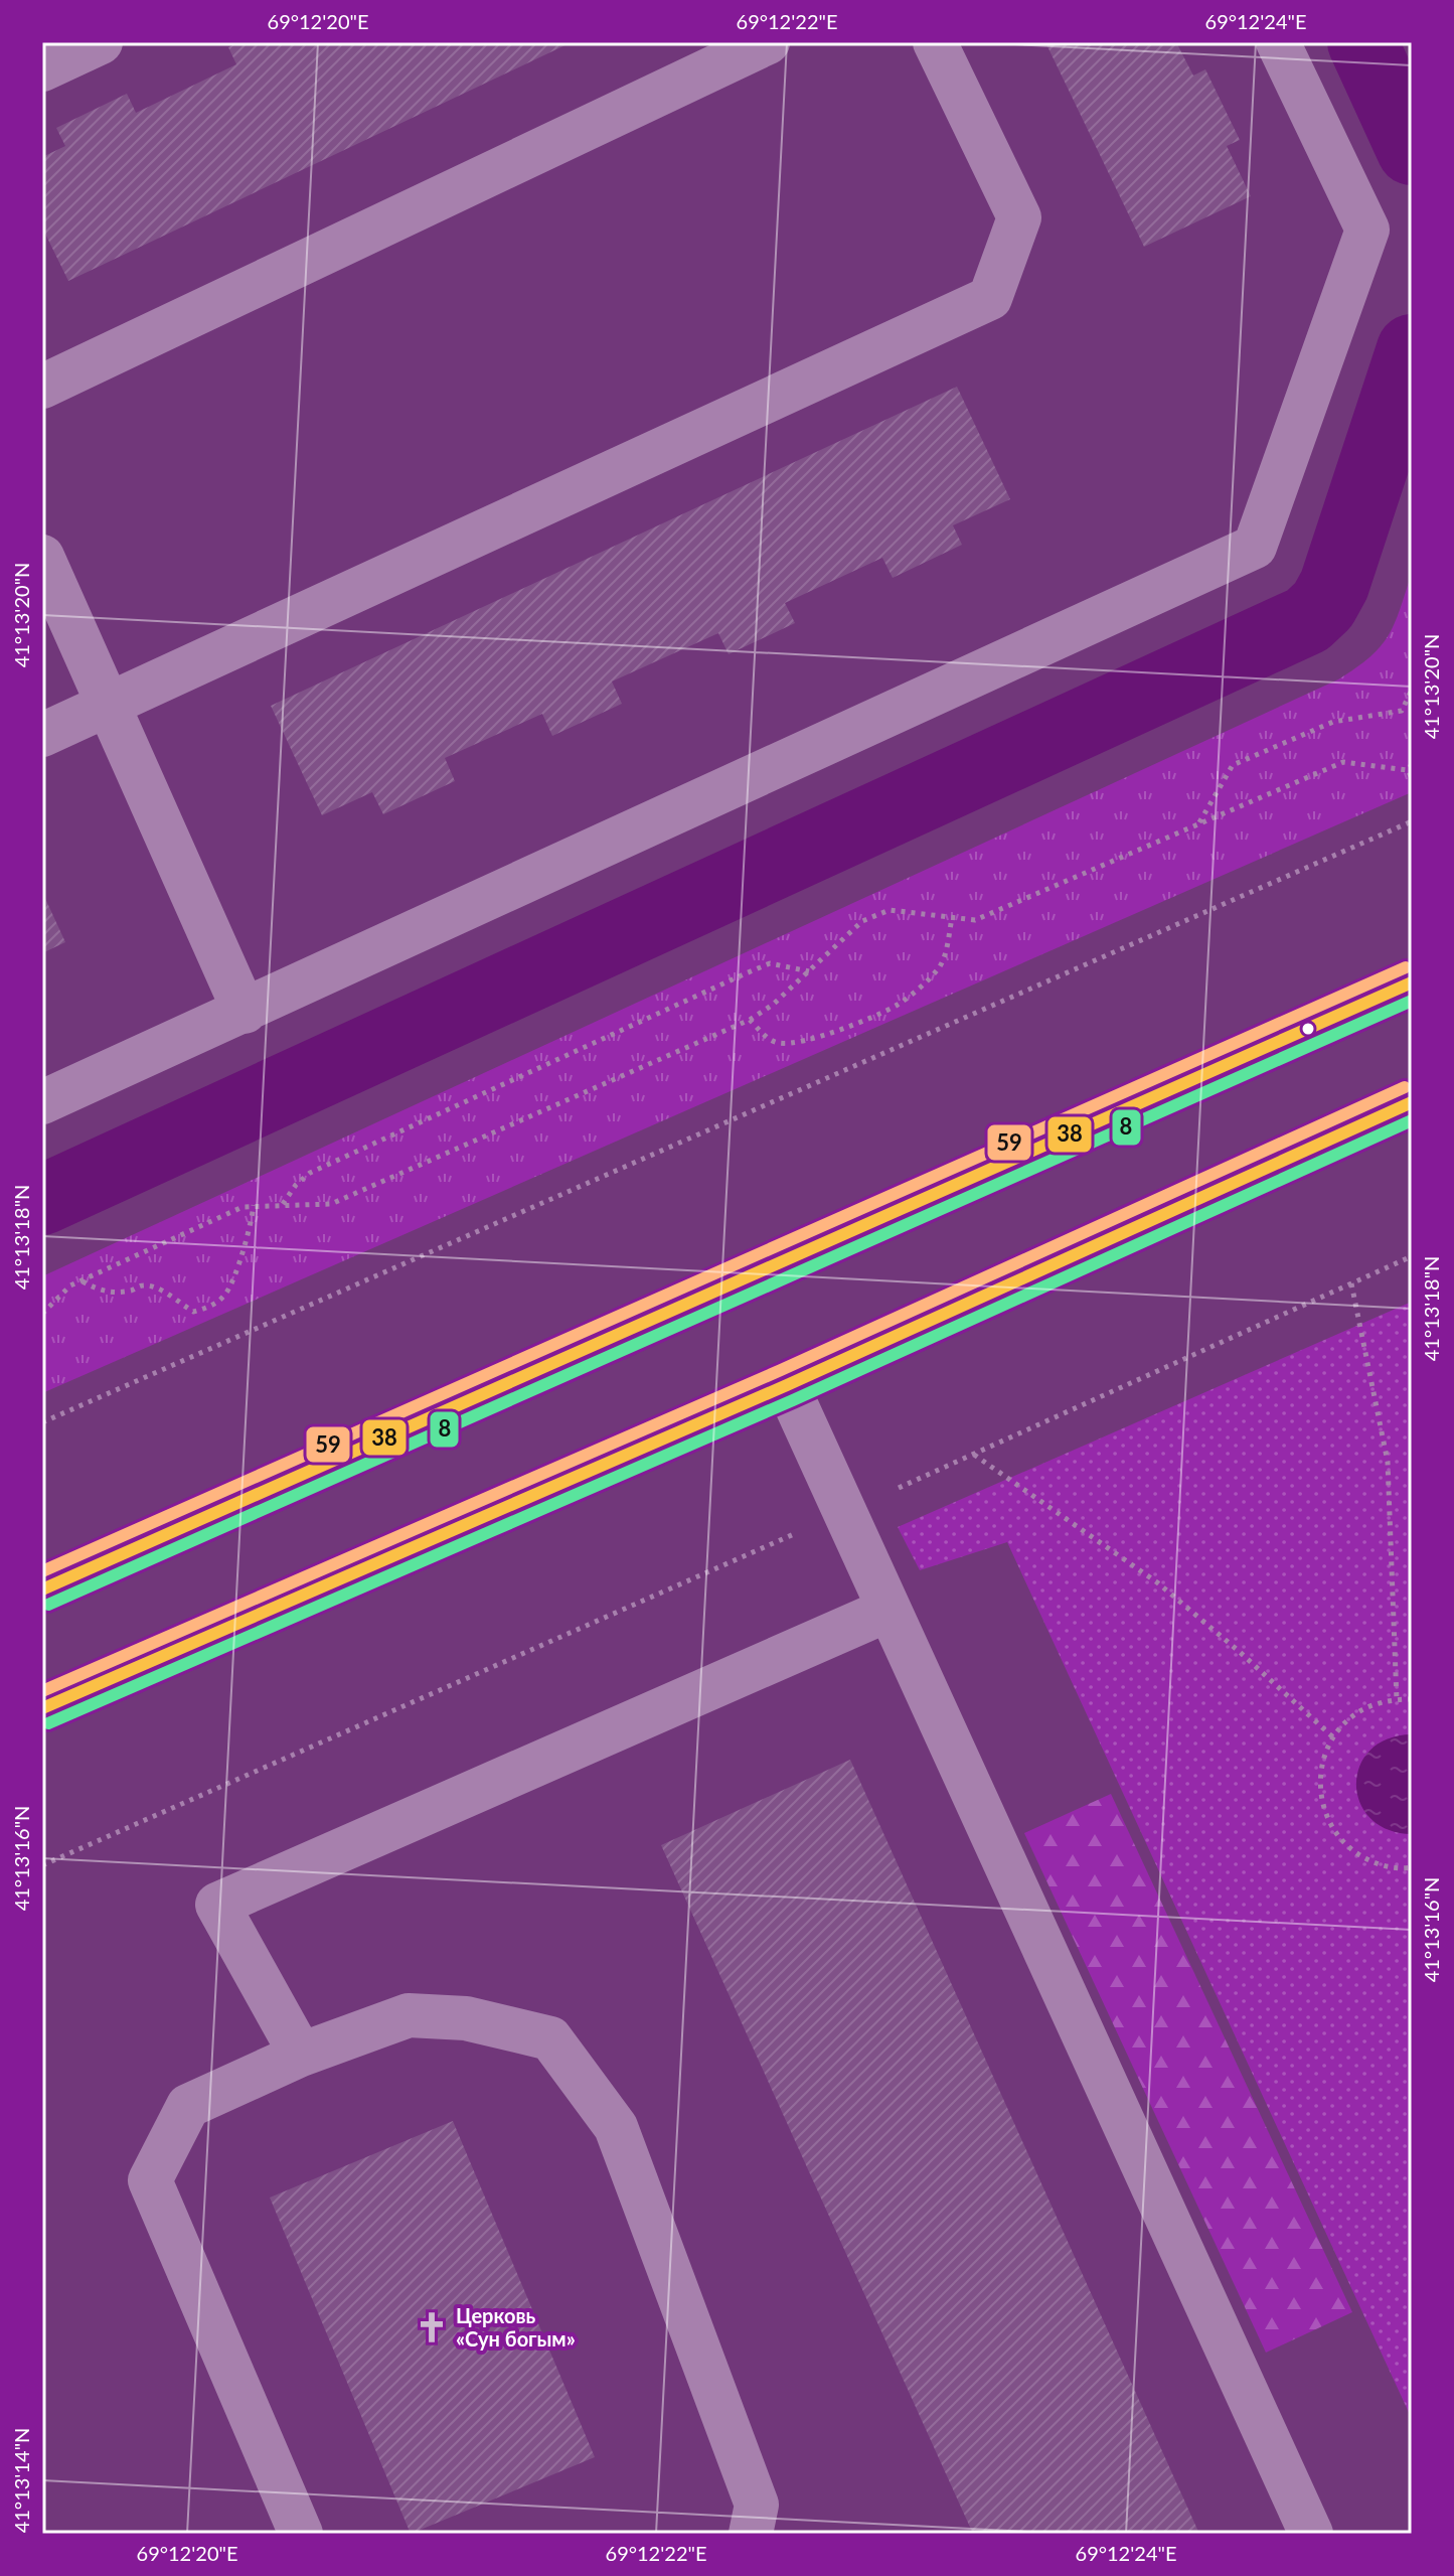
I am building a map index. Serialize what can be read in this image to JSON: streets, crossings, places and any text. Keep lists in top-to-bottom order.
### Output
{
  "places": {
    "church": ["Церковь «Сун богым»"]
  },
  "lines": ["transit line 59", "transit line 38", "transit line 8"],
  "coordinates": [
    "69°12'20\"E",
    "69°12'22\"E",
    "69°12'24\"E",
    "41°13'20\"N",
    "41°13'18\"N",
    "41°13'16\"N",
    "41°13'14\"N"
  ]
}
